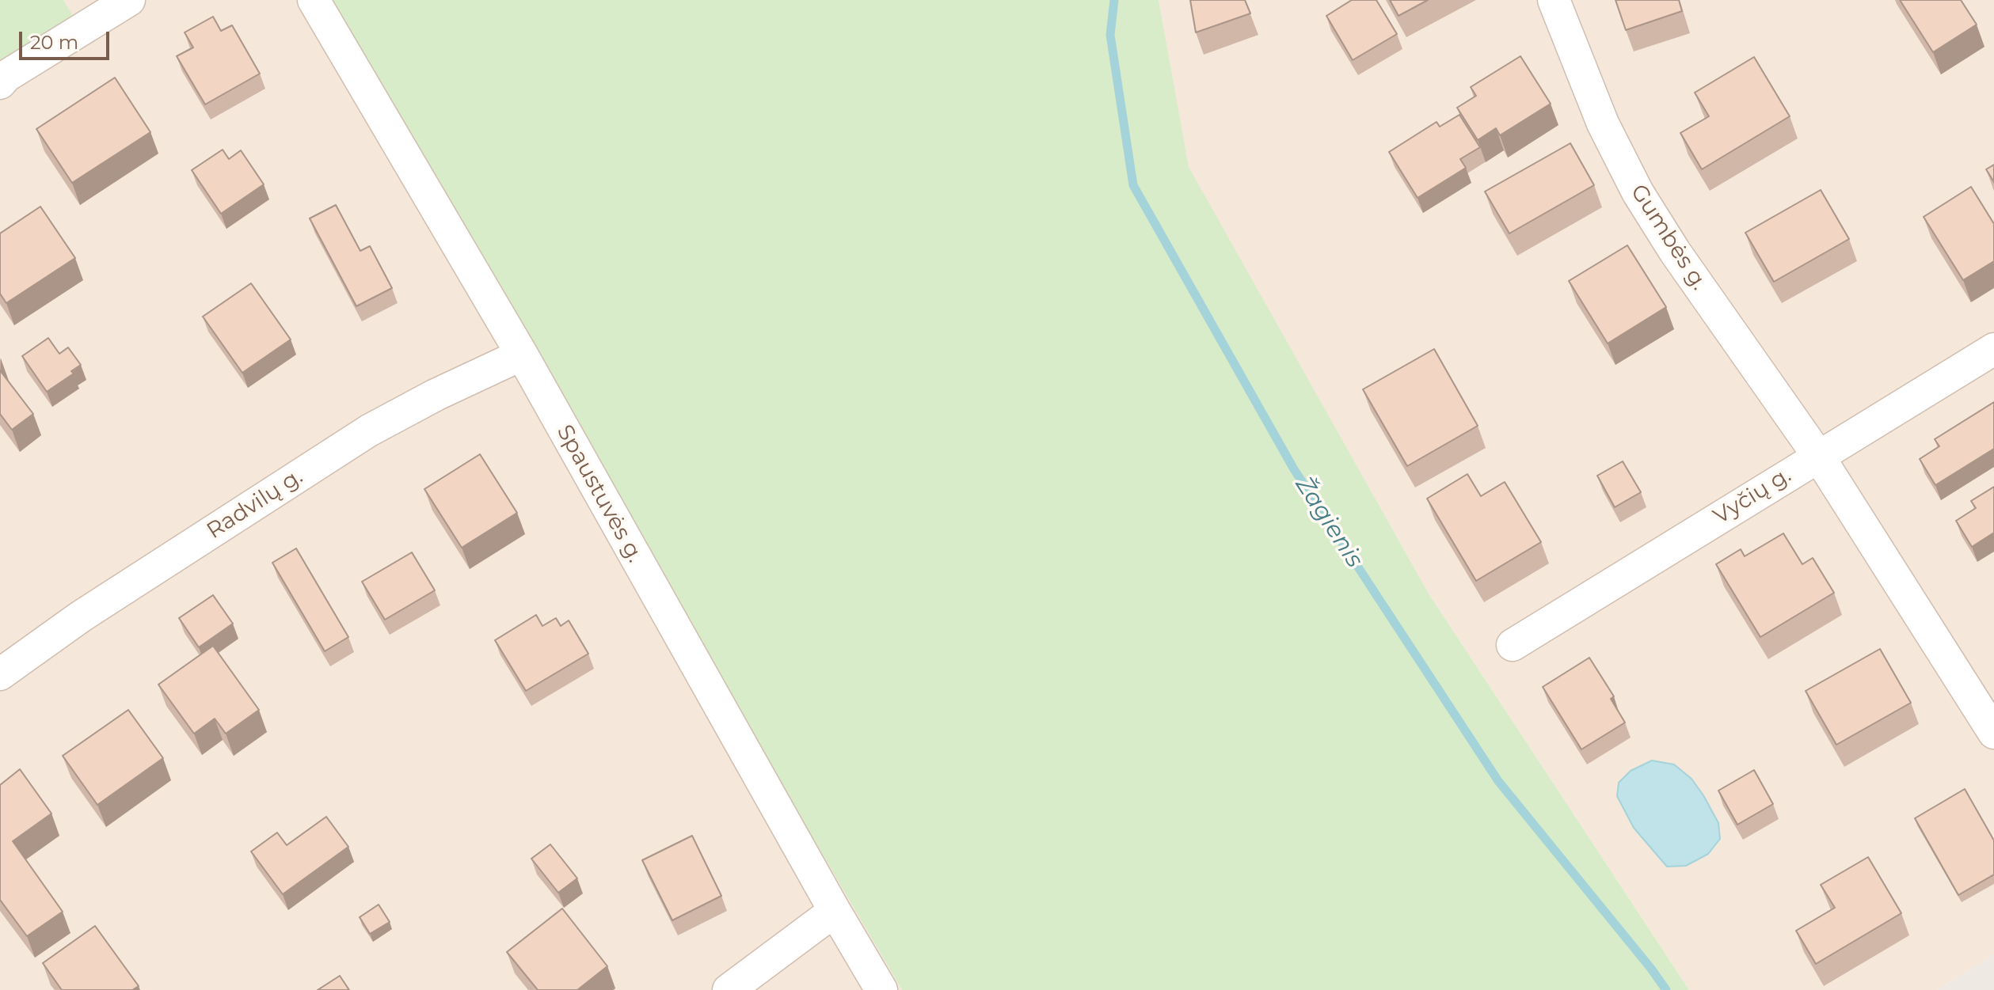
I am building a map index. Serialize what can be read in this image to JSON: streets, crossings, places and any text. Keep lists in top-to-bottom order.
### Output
{
  "streets": {
    "street": [
      "Gumbės g.",
      "Spaustuvės g.",
      "Vyčių g.",
      "Radvilų g."
    ]
  },
  "crossings": [
    ["Gumbės g.", "Vyčių g."],
    ["Spaustuvės g.", "Radvilų g."]
  ],
  "water": ["Žagienis"],
  "scale_bar": "20 m"
}
